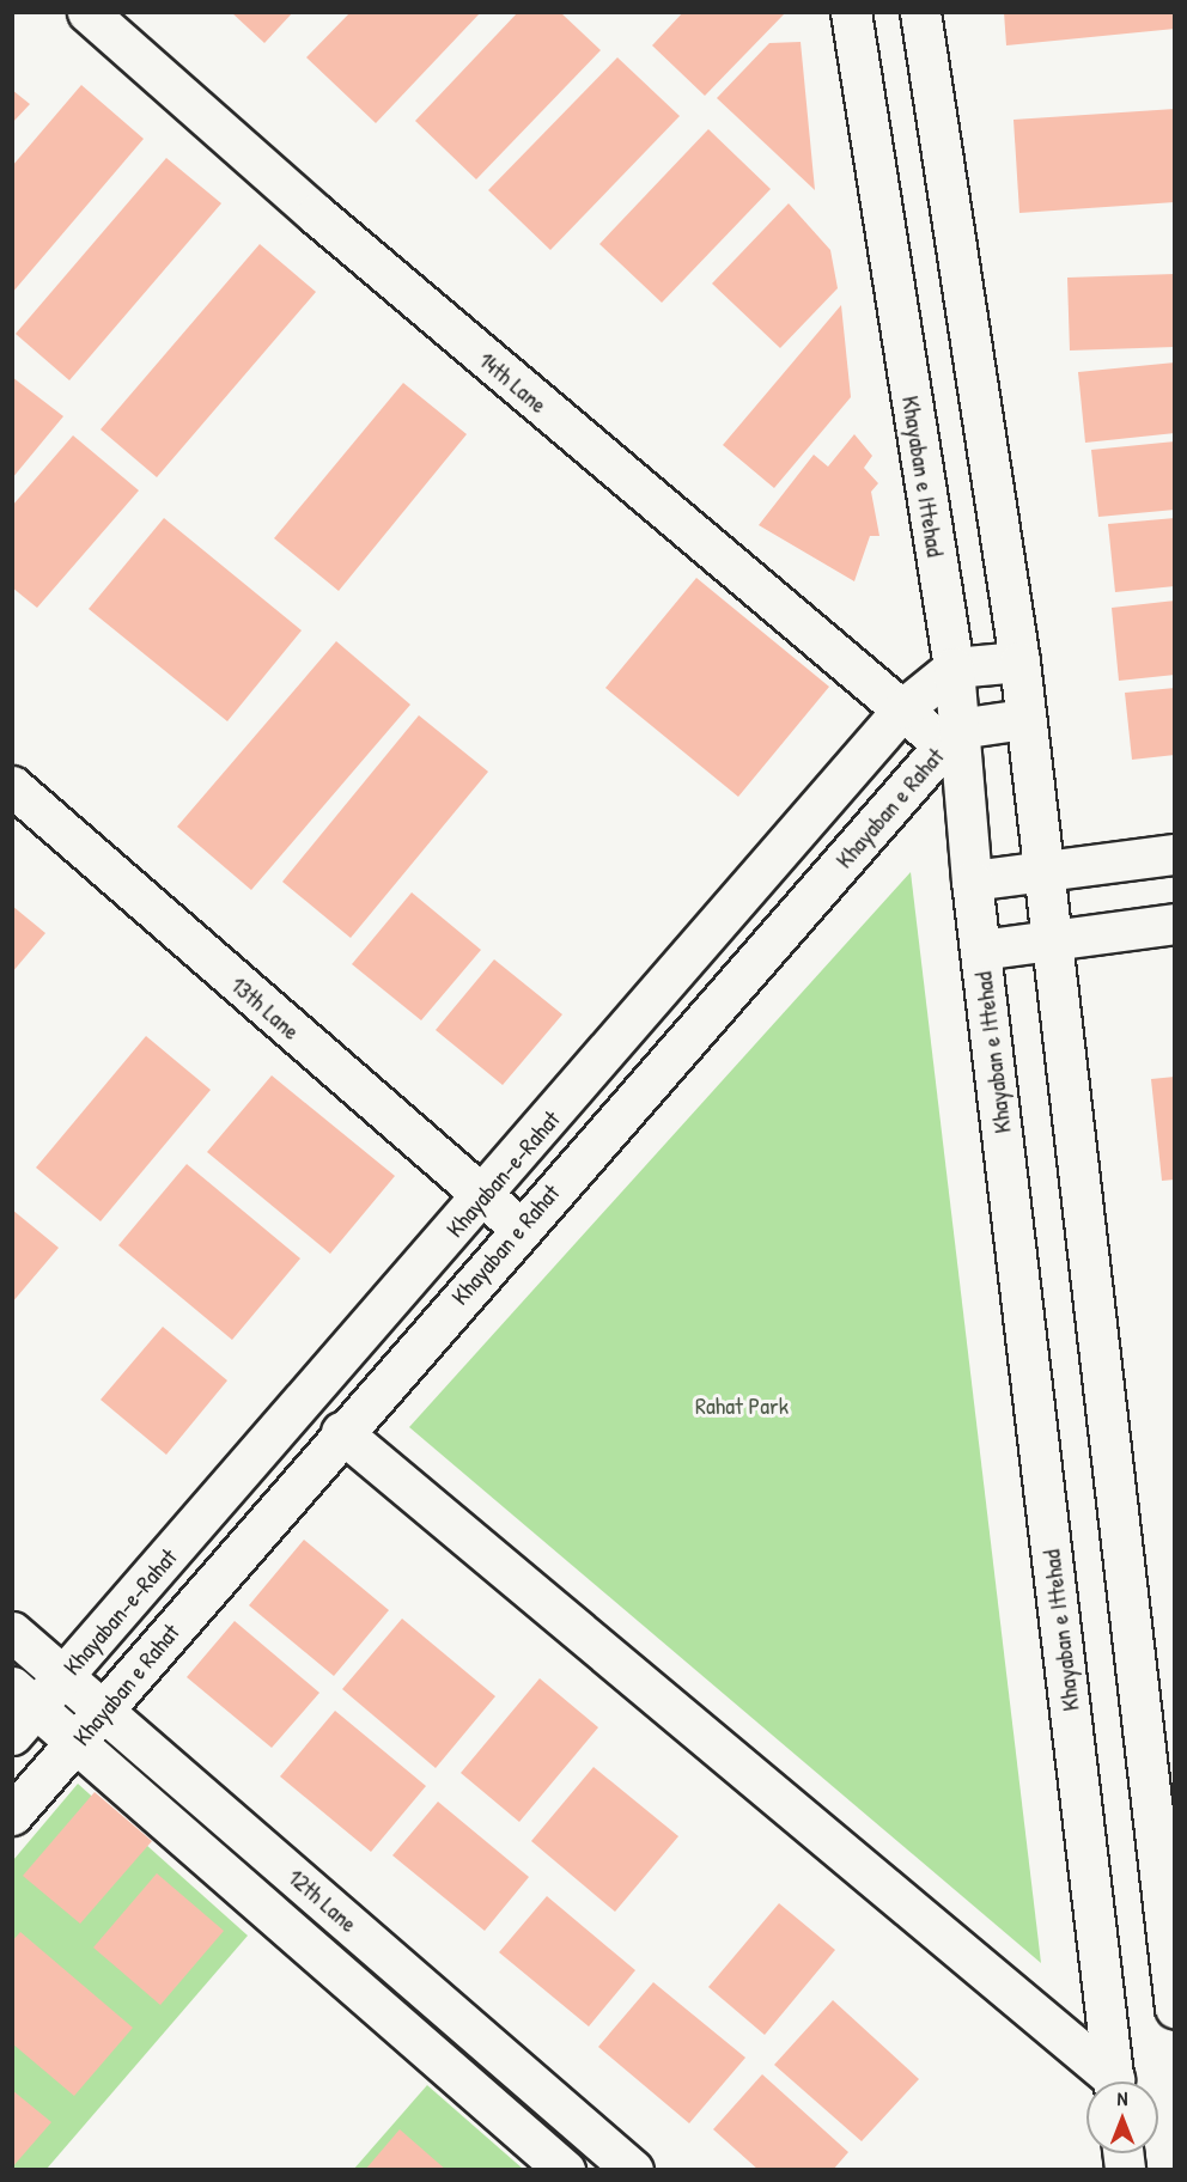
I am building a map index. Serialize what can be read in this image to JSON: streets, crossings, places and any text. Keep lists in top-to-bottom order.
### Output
{
  "streets": {
    "street": [
      "14th Lane",
      "Khayaban e Ittehad",
      "Khayaban e Rahat",
      "13th Lane",
      "Khayaban-e-Rahat",
      "12th Lane"
    ]
  },
  "crossings": [
    ["14th Lane", "Khayaban e Ittehad"],
    ["14th Lane", "Khayaban e Rahat"],
    ["14th Lane", "Khayaban-e-Rahat"],
    ["Khayaban e Ittehad", "Khayaban e Rahat"],
    ["Khayaban e Ittehad", "Khayaban-e-Rahat"],
    ["Khayaban e Rahat", "13th Lane"],
    ["Khayaban e Rahat", "12th Lane"],
    ["13th Lane", "Khayaban-e-Rahat"],
    ["Khayaban-e-Rahat", "12th Lane"]
  ],
  "parks": ["Rahat Park"],
  "north": "top"
}
